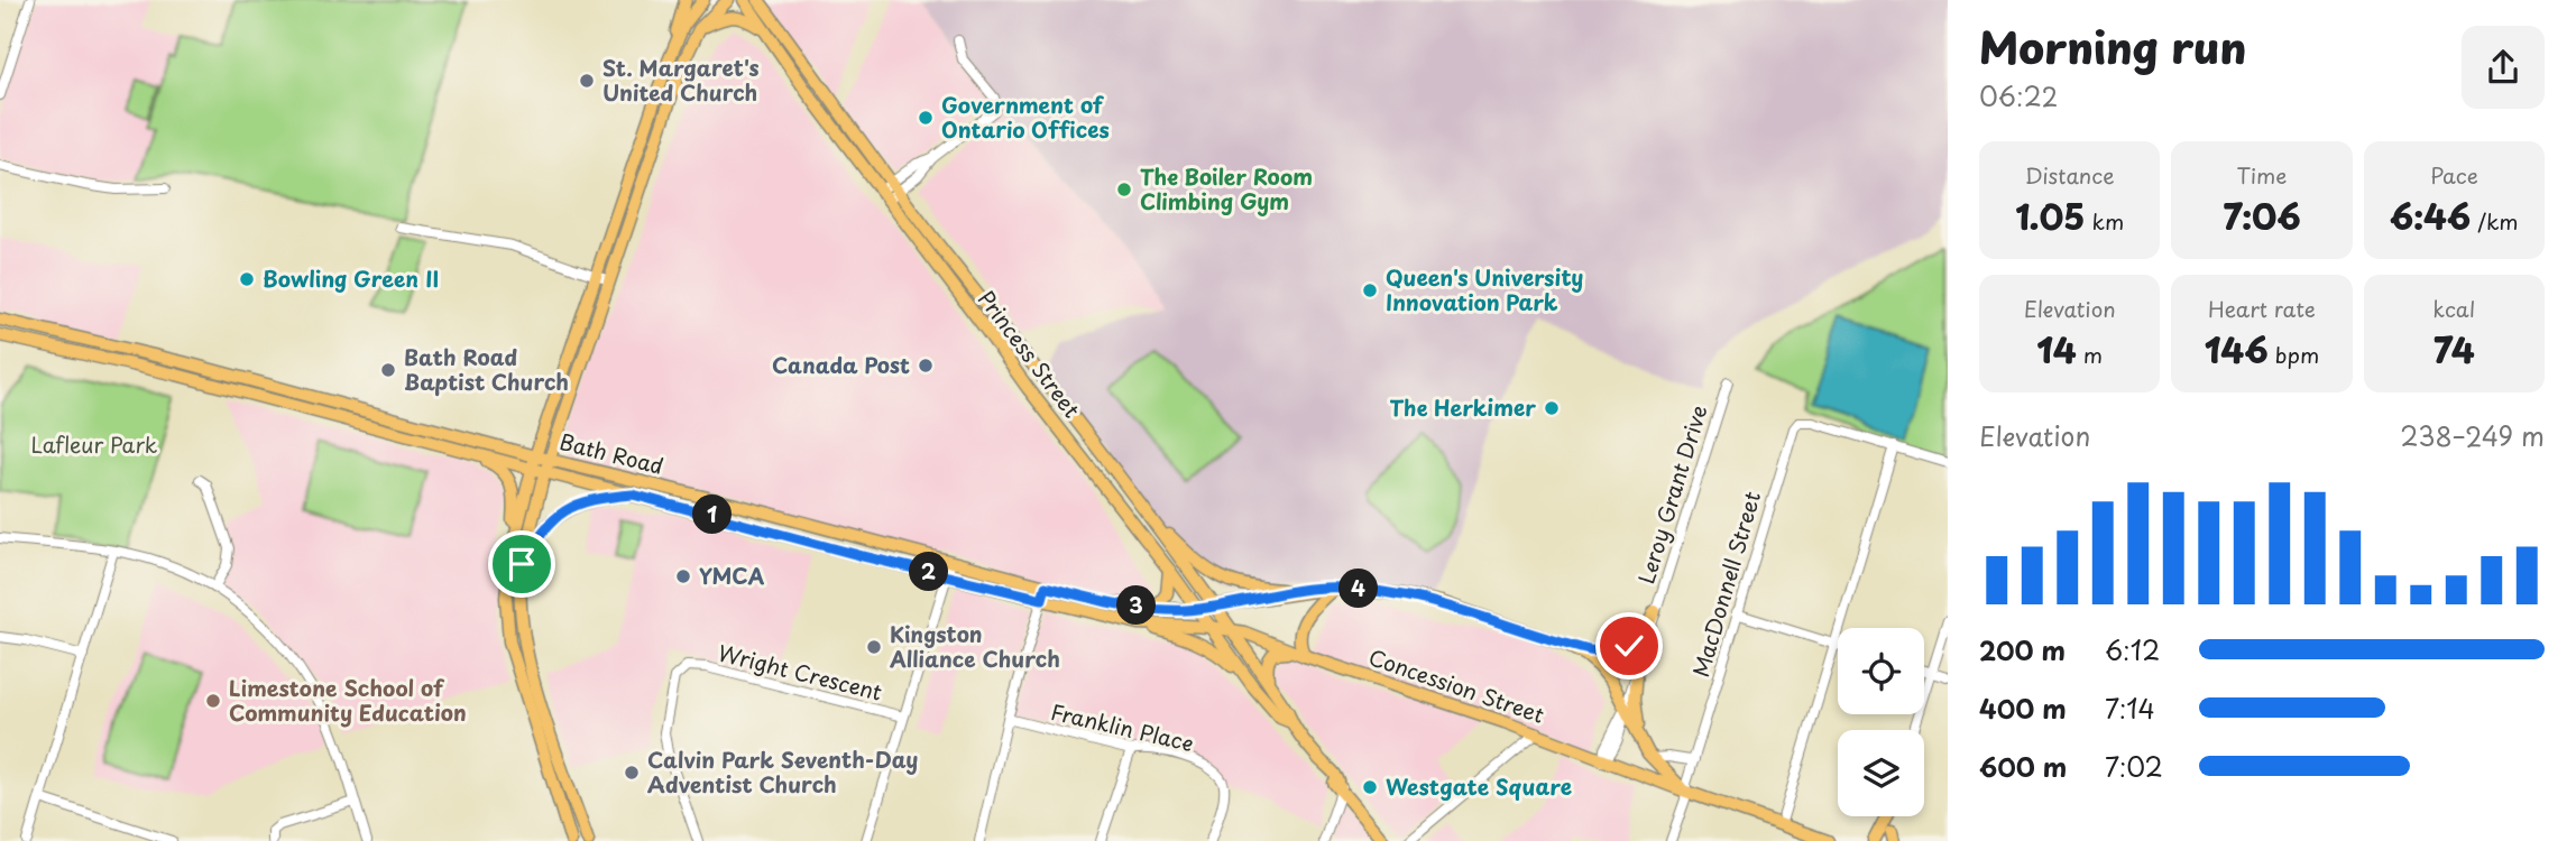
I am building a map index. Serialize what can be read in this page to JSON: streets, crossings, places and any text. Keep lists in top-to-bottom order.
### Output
{
  "streets": {
    "main road": ["Princess Street", "Bath Road", "Concession Street"],
    "street": [
      "Leroy Grant Drive",
      "MacDonnell Street",
      "Wright Crescent",
      "Franklin Place"
    ]
  },
  "crossings": [
    ["Princess Street", "Bath Road"],
    ["Princess Street", "Concession Street"],
    ["Bath Road", "Concession Street"],
    ["Leroy Grant Drive", "Concession Street"],
    ["MacDonnell Street", "Concession Street"]
  ],
  "parks": ["Lafleur Park"],
  "places": [
    "St. Margaret's United Church",
    "Government of Ontario Offices",
    "The Boiler Room Climbing Gym",
    "Bowling Green II",
    "Queen's University Innovation Park",
    "Canada Post",
    "Bath Road Baptist Church",
    "The Herkimer",
    "YMCA",
    "Kingston Alliance Church",
    "Limestone School of Community Education",
    "Calvin Park Seventh-Day Adventist Church",
    "Westgate Square"
  ],
  "page": {
    "heading": ["Morning run", "06:22"],
    "stats": [
      ["Distance", "1.05 km"],
      ["Time", "7:06"],
      ["Pace", "6:46 /km"],
      ["Elevation", "14 m"],
      ["Heart rate", "146 bpm"],
      ["kcal", "74"]
    ],
    "chart": ["Elevation", "238–249 m"],
    "pins": [
      "1",
      "2",
      "4",
      "3"
    ],
    "list": [
      {
        "name": "200 m",
        "note": "6:12"
      },
      {
        "name": "400 m",
        "note": "7:14"
      },
      {
        "name": "600 m",
        "note": "7:02"
      }
    ]
  }
}
